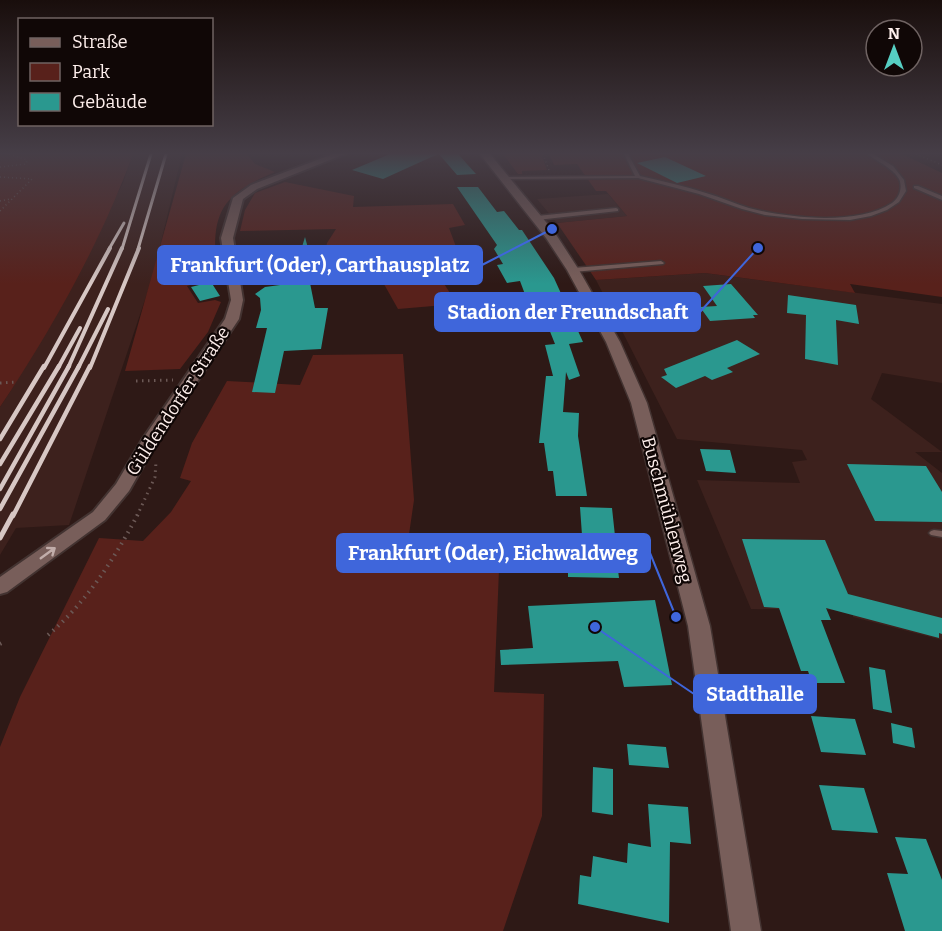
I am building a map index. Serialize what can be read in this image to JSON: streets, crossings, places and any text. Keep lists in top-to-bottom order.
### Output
{
  "streets": {
    "street": ["Güldendorfer Straße", "Buschmühlenweg"]
  },
  "one_way": ["Güldendorfer Straße"],
  "places": [
    "Frankfurt (Oder), Carthausplatz",
    "Stadion der Freundschaft",
    "Frankfurt (Oder), Eichwaldweg",
    "Stadthalle"
  ],
  "legend": ["Straße", "Park", "Gebäude"],
  "north": "top"
}
